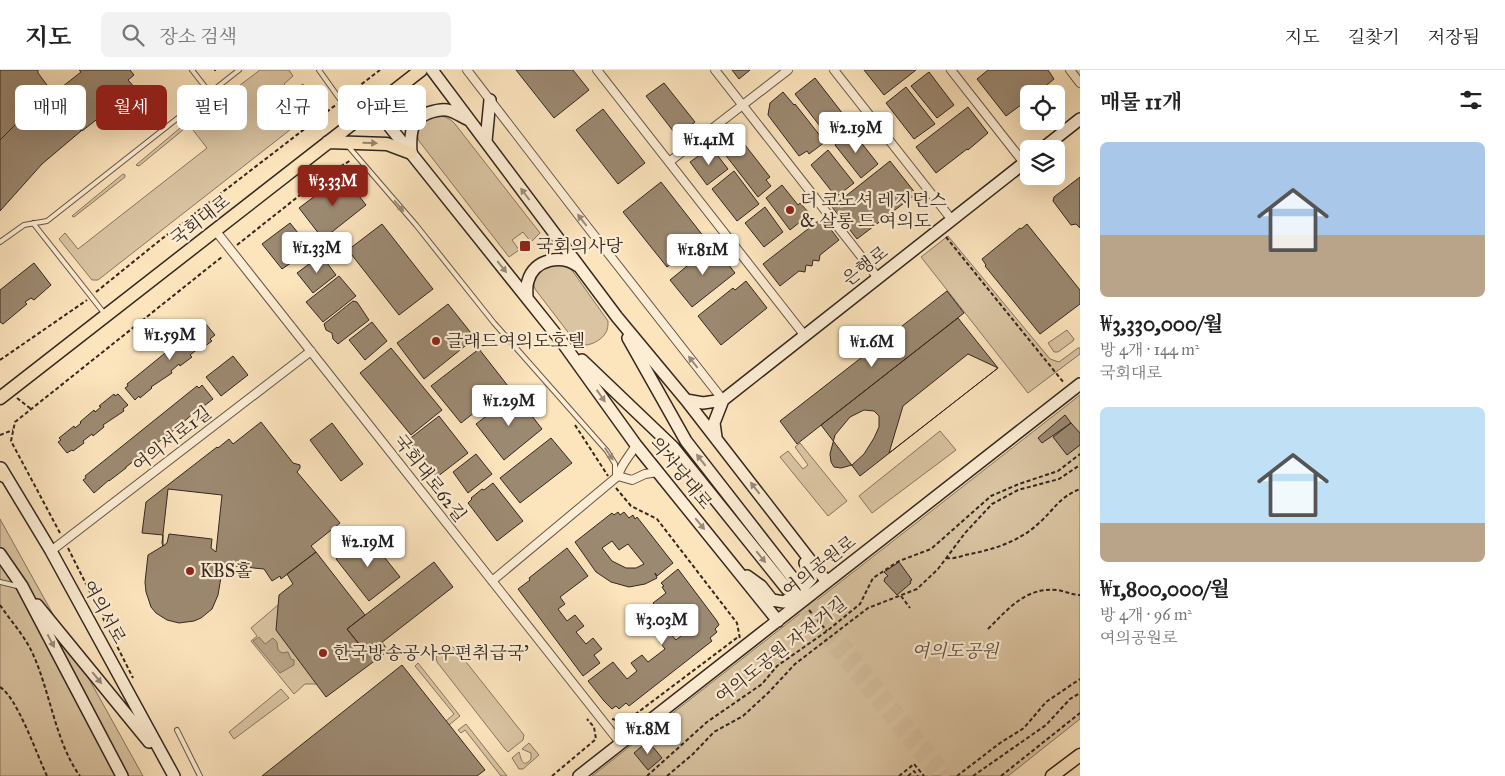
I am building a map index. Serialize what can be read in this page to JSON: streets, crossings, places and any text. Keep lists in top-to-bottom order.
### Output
{
  "streets": {
    "main road": [
      "국회대로",
      "은행로",
      "의사당대로",
      "여의공원로",
      "여의서로"
    ],
    "street": ["여의서로1길", "국회대로62길"],
    "path": ["여의도공원 자전거길"]
  },
  "crossings": [
    ["국회대로", "국회대로62길"],
    ["여의서로1길", "국회대로62길"],
    ["여의서로1길", "여의서로"],
    ["의사당대로", "여의공원로"],
    ["국회대로62길", "여의공원로"]
  ],
  "parks": ["여의도공원"],
  "places": {
    "other": [
      "더 코노셔 레지던스 & 살롱 드 여의도",
      "글래드여의도호텔",
      "KBS홀",
      "한국방송공사우편취급국'"
    ],
    "transit": ["국회의사당"]
  },
  "page": {
    "header": "지도",
    "search": "장소 검색",
    "nav": ["지도", "길찾기", "저장됨"],
    "heading": "매물 11개",
    "chip": [
      "매매",
      "월세",
      "필터",
      "신규",
      "아파트"
    ],
    "price": [
      "₩2.19M",
      "₩1.41M",
      "₩3.33M",
      "₩1.33M",
      "₩1.81M",
      "₩1.59M",
      "₩1.6M",
      "₩1.29M",
      "₩2.19M",
      "₩3.03M",
      "₩1.8M"
    ],
    "list": [
      {
        "name": "₩3,330,000/월",
        "note": "방 4개 · 144 m² · 국회대로"
      },
      {
        "name": "₩1,800,000/월",
        "note": "방 4개 · 96 m² · 여의공원로"
      }
    ]
  }
}
